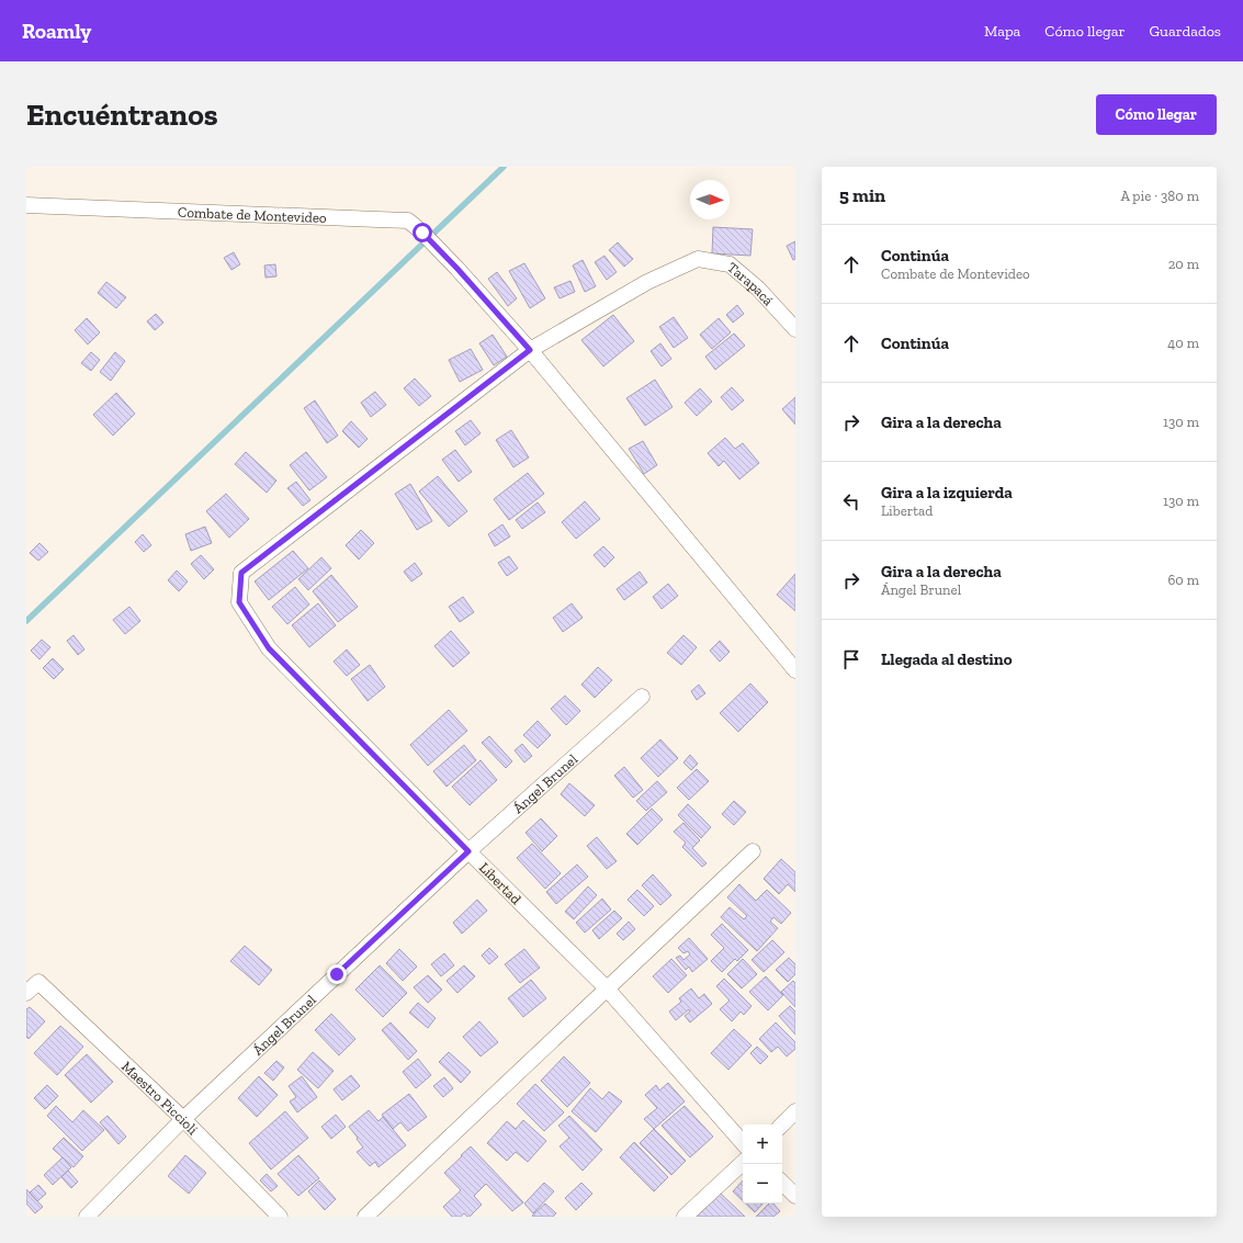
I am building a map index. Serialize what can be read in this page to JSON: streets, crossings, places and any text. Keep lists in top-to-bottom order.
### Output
{
  "streets": {
    "street": [
      "Combate de Montevideo",
      "Tarapacá",
      "Ángel Brunel",
      "Libertad",
      "Maestro Piccioli"
    ]
  },
  "crossings": [
    ["Combate de Montevideo", "Tarapacá"],
    ["Tarapacá", "Libertad"],
    ["Ángel Brunel", "Libertad"],
    ["Ángel Brunel", "Maestro Piccioli"]
  ],
  "north": "right",
  "page": {
    "header": "Roamly",
    "nav": ["Mapa", "Cómo llegar", "Guardados"],
    "buttons": "Cómo llegar",
    "title": "Encuéntranos",
    "heading": ["5 min", "A pie · 380 m"],
    "list": [
      ["Continúa", "Combate de Montevideo", "20 m"],
      ["Continúa", "40 m"],
      ["Gira a la derecha", "130 m"],
      ["Gira a la izquierda", "Libertad", "130 m"],
      ["Gira a la derecha", "Ángel Brunel", "60 m"],
      "Llegada al destino"
    ],
    "map_buttons": ["+", "−"]
  }
}
